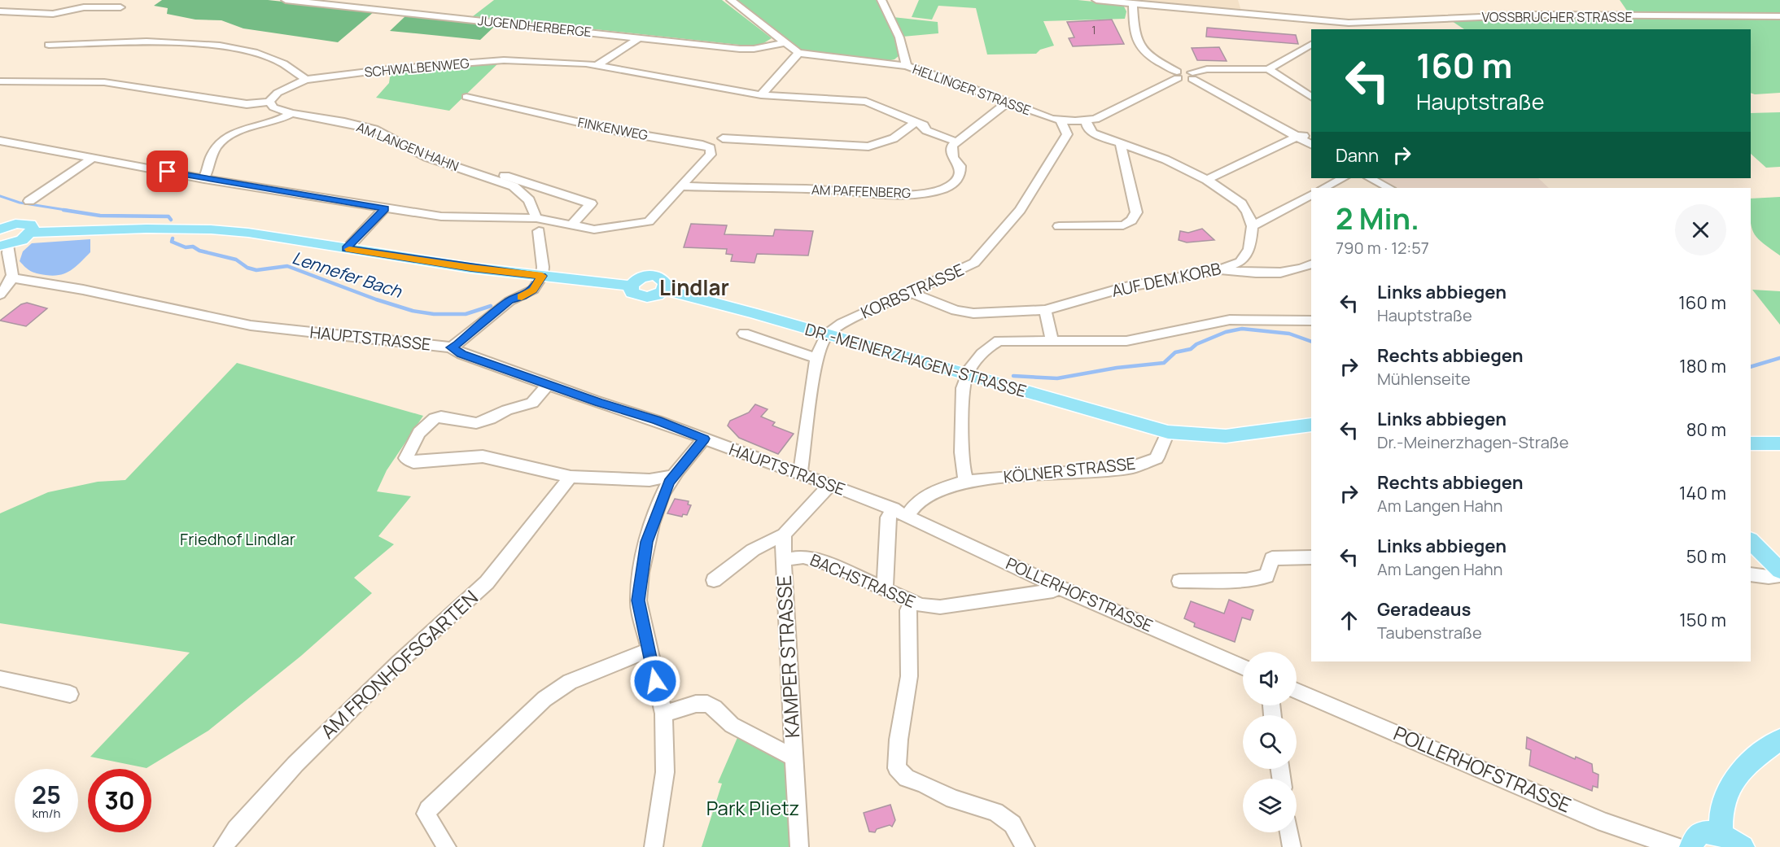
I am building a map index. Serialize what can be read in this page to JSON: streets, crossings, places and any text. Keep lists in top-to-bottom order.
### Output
{
  "streets": {
    "main road": ["DR.-MEINERZHAGEN-STRASSE"],
    "street": [
      "VOSSBRUCHER STRASSE",
      "JUGENDHERBERGE",
      "SCHWALBENWEG",
      "HELLINGER STRASSE",
      "FINKENWEG",
      "AM LANGEN HAHN",
      "AM PAFFENBERG",
      "AUF DEM KORB",
      "KORBSTRASSE",
      "HAUPTSTRASSE",
      "KÖLNER STRASSE",
      "BACHSTRASSE",
      "POLLERHOFSTRASSE",
      "KAMPER STRASSE",
      "AM FRONHOFSGARTEN"
    ]
  },
  "crossings": [
    ["JUGENDHERBERGE", "HELLINGER STRASSE"],
    ["SCHWALBENWEG", "AM PAFFENBERG"],
    ["FINKENWEG", "AM PAFFENBERG"],
    ["AUF DEM KORB", "KORBSTRASSE"],
    ["KORBSTRASSE", "DR.-MEINERZHAGEN-STRASSE"],
    ["HAUPTSTRASSE", "KÖLNER STRASSE"],
    ["HAUPTSTRASSE", "POLLERHOFSTRASSE"],
    ["DR.-MEINERZHAGEN-STRASSE", "KÖLNER STRASSE"],
    ["KÖLNER STRASSE", "POLLERHOFSTRASSE"],
    ["BACHSTRASSE", "POLLERHOFSTRASSE"],
    ["BACHSTRASSE", "KAMPER STRASSE"]
  ],
  "districts": ["Lindlar"],
  "water": ["Lennefer Bach"],
  "parks": ["Friedhof Lindlar", "Park Plietz"],
  "house_numbers": ["1"],
  "page": {
    "turn": ["160 m", "Hauptstraße"],
    "then": "Dann",
    "heading": ["2 Min.", "790 m · 12:57"],
    "list": [
      {
        "name": "Links abbiegen",
        "note": "Hauptstraße",
        "value": "160 m"
      },
      {
        "name": "Rechts abbiegen",
        "note": "Mühlenseite",
        "value": "180 m"
      },
      {
        "name": "Links abbiegen",
        "note": "Dr.-Meinerzhagen-Straße",
        "value": "80 m"
      },
      {
        "name": "Rechts abbiegen",
        "note": "Am Langen Hahn",
        "value": "140 m"
      },
      {
        "name": "Links abbiegen",
        "note": "Am Langen Hahn",
        "value": "50 m"
      },
      {
        "name": "Geradeaus",
        "note": "Taubenstraße",
        "value": "150 m"
      }
    ],
    "speed": "25 km/h",
    "limit": "30"
  }
}
